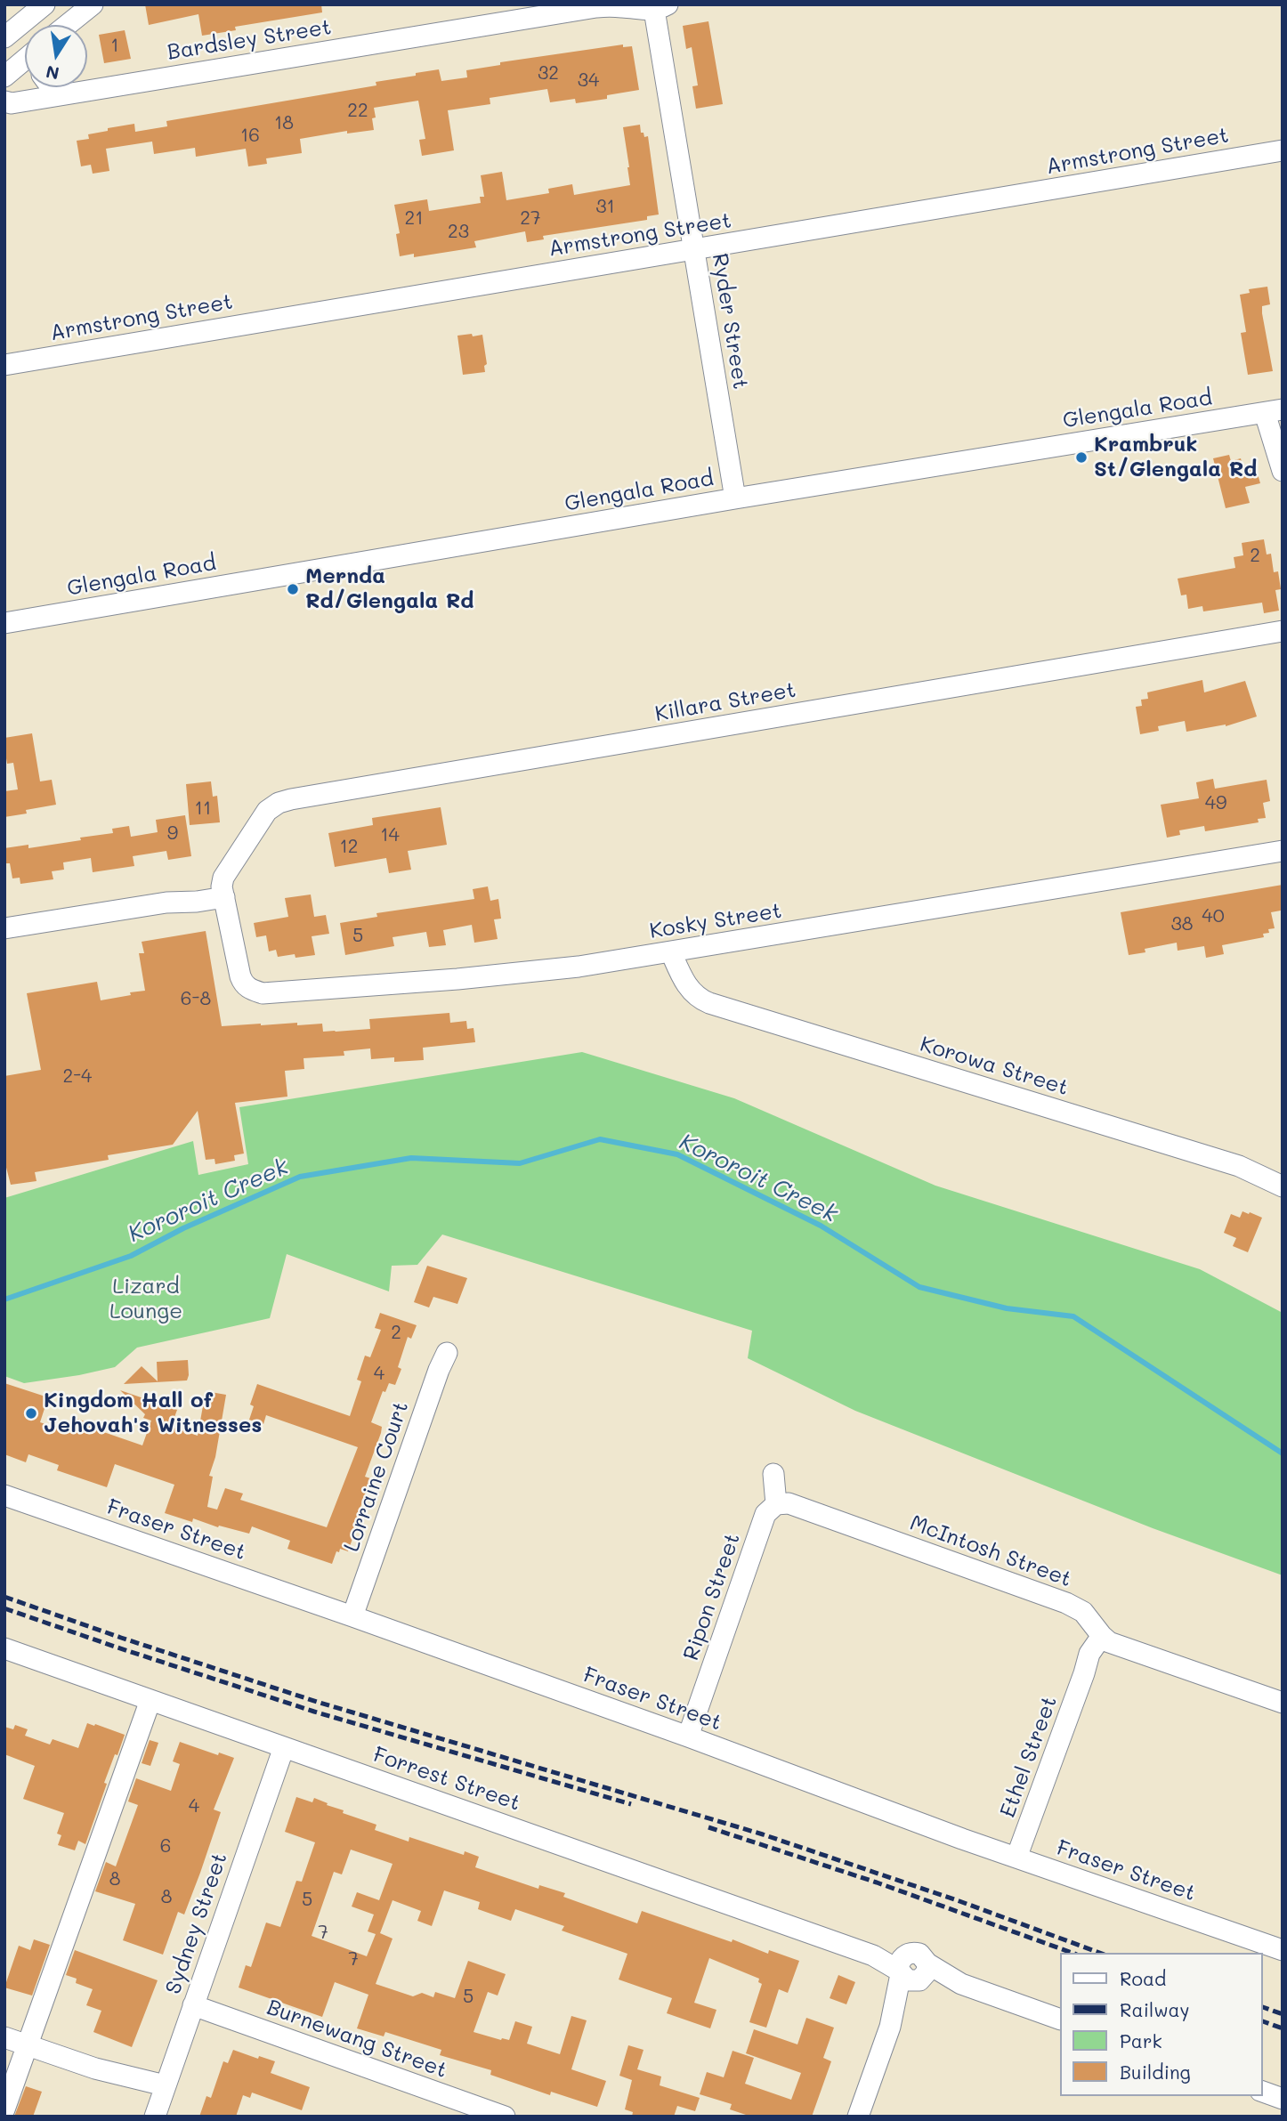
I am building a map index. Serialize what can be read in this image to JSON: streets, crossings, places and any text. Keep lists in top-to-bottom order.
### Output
{
  "streets": {
    "street": [
      "Bardsley Street",
      "Armstrong Street",
      "Ryder Street",
      "Glengala Road",
      "Killara Street",
      "Kosky Street",
      "Korowa Street",
      "Lorraine Court",
      "Fraser Street",
      "McIntosh Street",
      "Ripon Street",
      "Ethel Street",
      "Forrest Street",
      "Sydney Street",
      "Burnewang Street"
    ]
  },
  "crossings": [
    ["Bardsley Street", "Ryder Street"],
    ["Armstrong Street", "Ryder Street"],
    ["Ryder Street", "Glengala Road"],
    ["Killara Street", "Kosky Street"],
    ["Kosky Street", "Korowa Street"],
    ["Lorraine Court", "Fraser Street"],
    ["Fraser Street", "Ripon Street"],
    ["Fraser Street", "Ethel Street"],
    ["McIntosh Street", "Ripon Street"],
    ["McIntosh Street", "Ethel Street"],
    ["Forrest Street", "Sydney Street"],
    ["Sydney Street", "Burnewang Street"]
  ],
  "water": ["Kororoit Creek"],
  "parks": ["Lizard Lounge"],
  "places": ["Krambruk St/Glengala Rd", "Mernda Rd/Glengala Rd", "Kingdom Hall of Jehovah's Witnesses"],
  "house_numbers": [
    "1",
    "32",
    "34",
    "22",
    "18",
    "16",
    "31",
    "21",
    "27",
    "23",
    "2",
    "49",
    "11",
    "9",
    "14",
    "12",
    "40",
    "38",
    "5",
    "6-8",
    "2-4",
    "2",
    "4",
    "4",
    "6",
    "8",
    "8",
    "5",
    "7",
    "7",
    "5"
  ],
  "legend": [
    "Road",
    "Railway",
    "Park",
    "Building"
  ],
  "north": "bottom"
}
